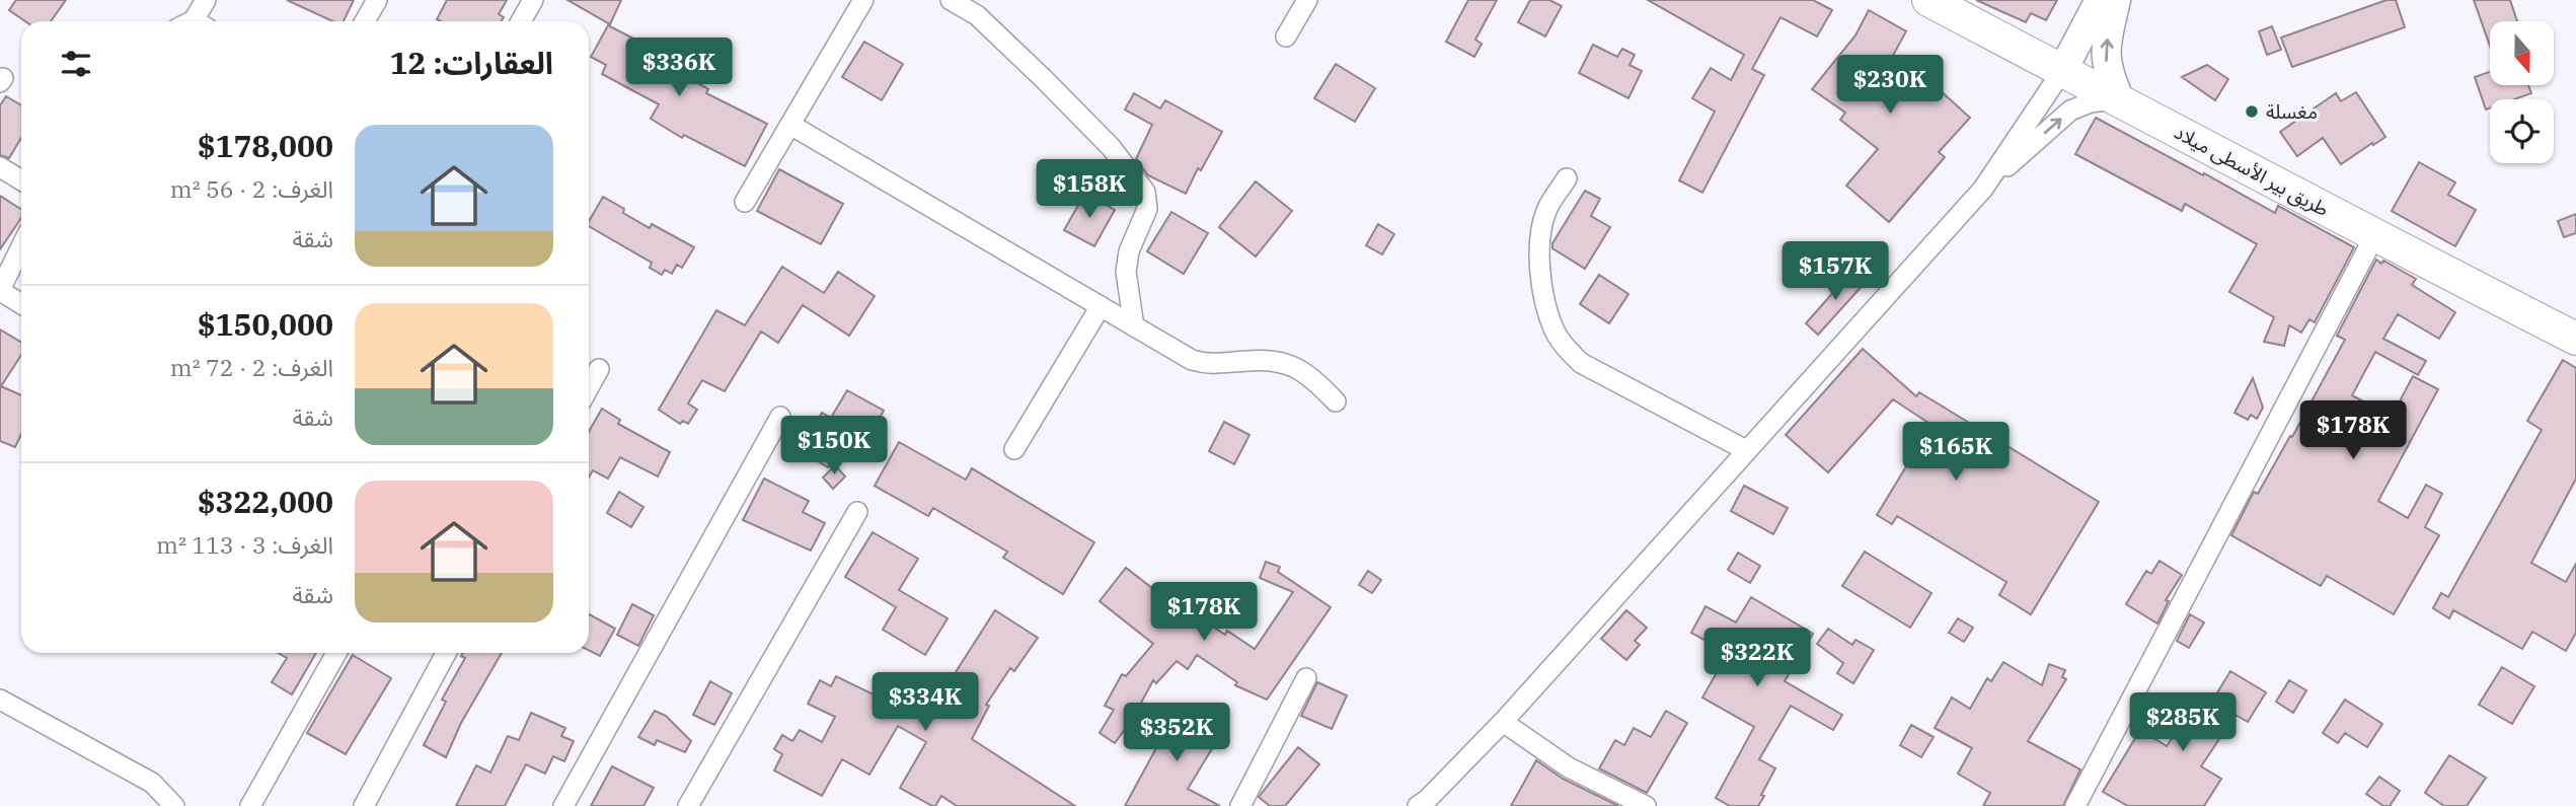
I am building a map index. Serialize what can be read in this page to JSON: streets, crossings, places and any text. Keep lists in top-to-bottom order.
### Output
{
  "streets": {
    "main road": ["طريق بير الأسطى ميلاد"]
  },
  "places": ["مغسلة"],
  "north": "bottom",
  "page": {
    "heading": "العقارات: 12",
    "price": [
      "$336K",
      "$230K",
      "$158K",
      "$157K",
      "$178K",
      "$150K",
      "$165K",
      "$178K",
      "$322K",
      "$334K",
      "$285K",
      "$352K"
    ],
    "list": [
      {
        "name": "$178,000",
        "note": "الغرف: 2 · 56 m² · شقة"
      },
      {
        "name": "$150,000",
        "note": "الغرف: 2 · 72 m² · شقة"
      },
      {
        "name": "$322,000",
        "note": "الغرف: 3 · 113 m² · شقة"
      }
    ]
  }
}
